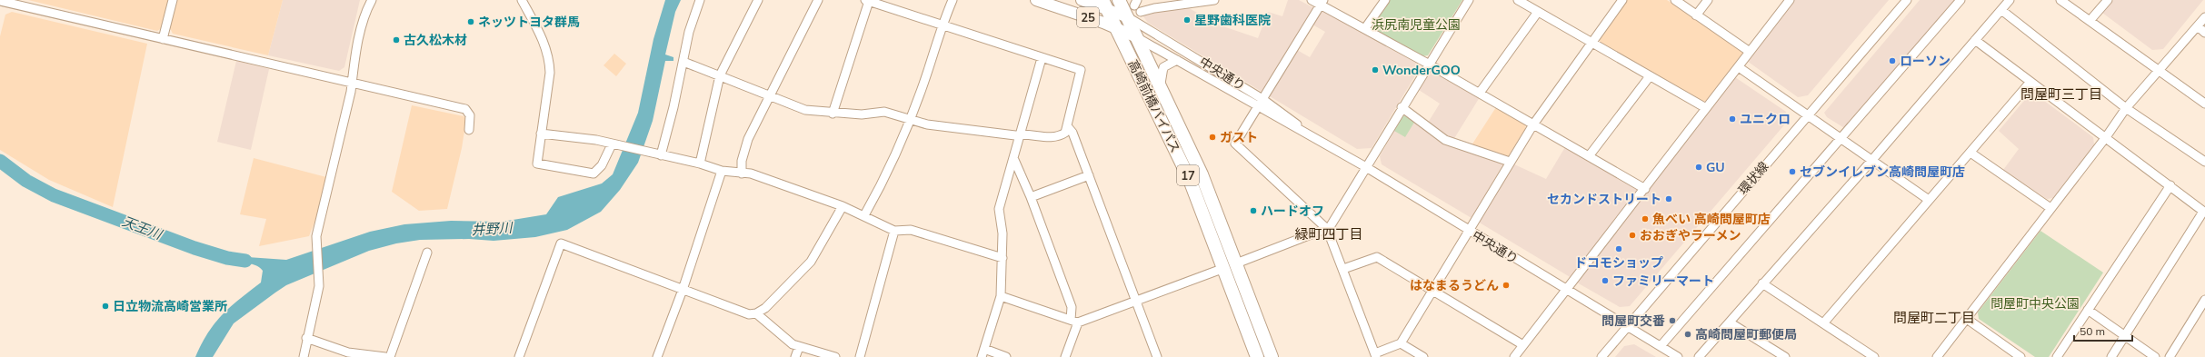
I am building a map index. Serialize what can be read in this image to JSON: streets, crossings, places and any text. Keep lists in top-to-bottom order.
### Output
{
  "streets": {
    "highway": ["高崎前橋バイパス", "17"],
    "main road": ["25"],
    "street": ["中央通り", "環状線"]
  },
  "crossings": [
    ["25", "中央通り"],
    ["25", "高崎前橋バイパス"],
    ["中央通り", "高崎前橋バイパス"],
    ["中央通り", "環状線"]
  ],
  "districts": ["問屋町三丁目", "緑町四丁目", "問屋町二丁目"],
  "water": ["天王川", "井野川"],
  "parks": ["浜尻南児童公園", "問屋町中央公園"],
  "places": [
    "星野歯科医院",
    "ネッツトヨタ群馬",
    "古久松木材",
    "ローソン",
    "WonderGOO",
    "ユニクロ",
    "ガスト",
    "GU",
    "セブンイレブン高崎問屋町店",
    "セカンドストリート",
    "ハードオフ",
    "魚べい 高崎問屋町店",
    "おおぎやラーメン",
    "ドコモショップ",
    "ファミリーマート",
    "はなまるうどん",
    "日立物流高崎営業所",
    "問屋町交番",
    "高崎問屋町郵便局"
  ],
  "scale_bar": "50 m"
}
